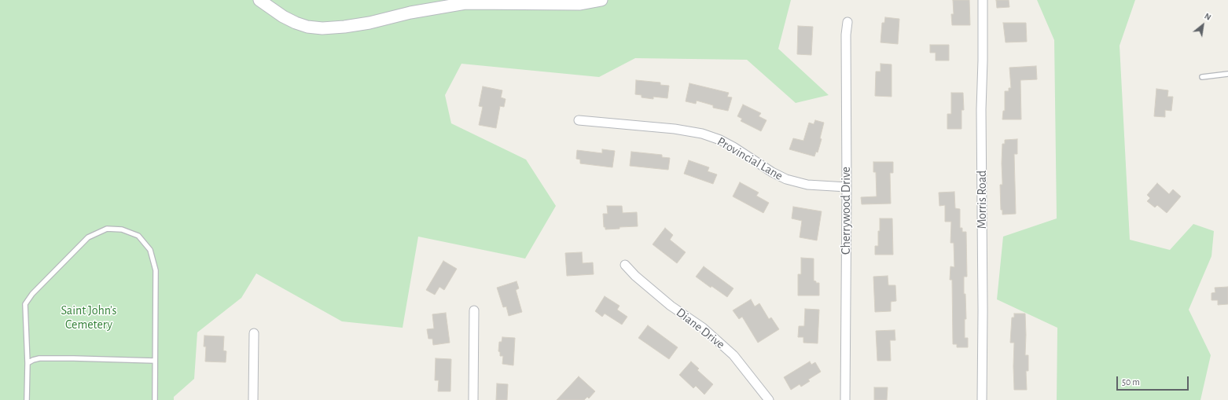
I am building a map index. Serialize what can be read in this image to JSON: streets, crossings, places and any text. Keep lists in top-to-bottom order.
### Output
{
  "streets": {
    "street": [
      "Provincial Lane",
      "Morris Road",
      "Cherrywood Drive",
      "Diane Drive"
    ]
  },
  "crossings": [
    ["Provincial Lane", "Cherrywood Drive"]
  ],
  "parks": ["Saint John’s Cemetery"],
  "scale_bar": "50 m",
  "north": "top right"
}
